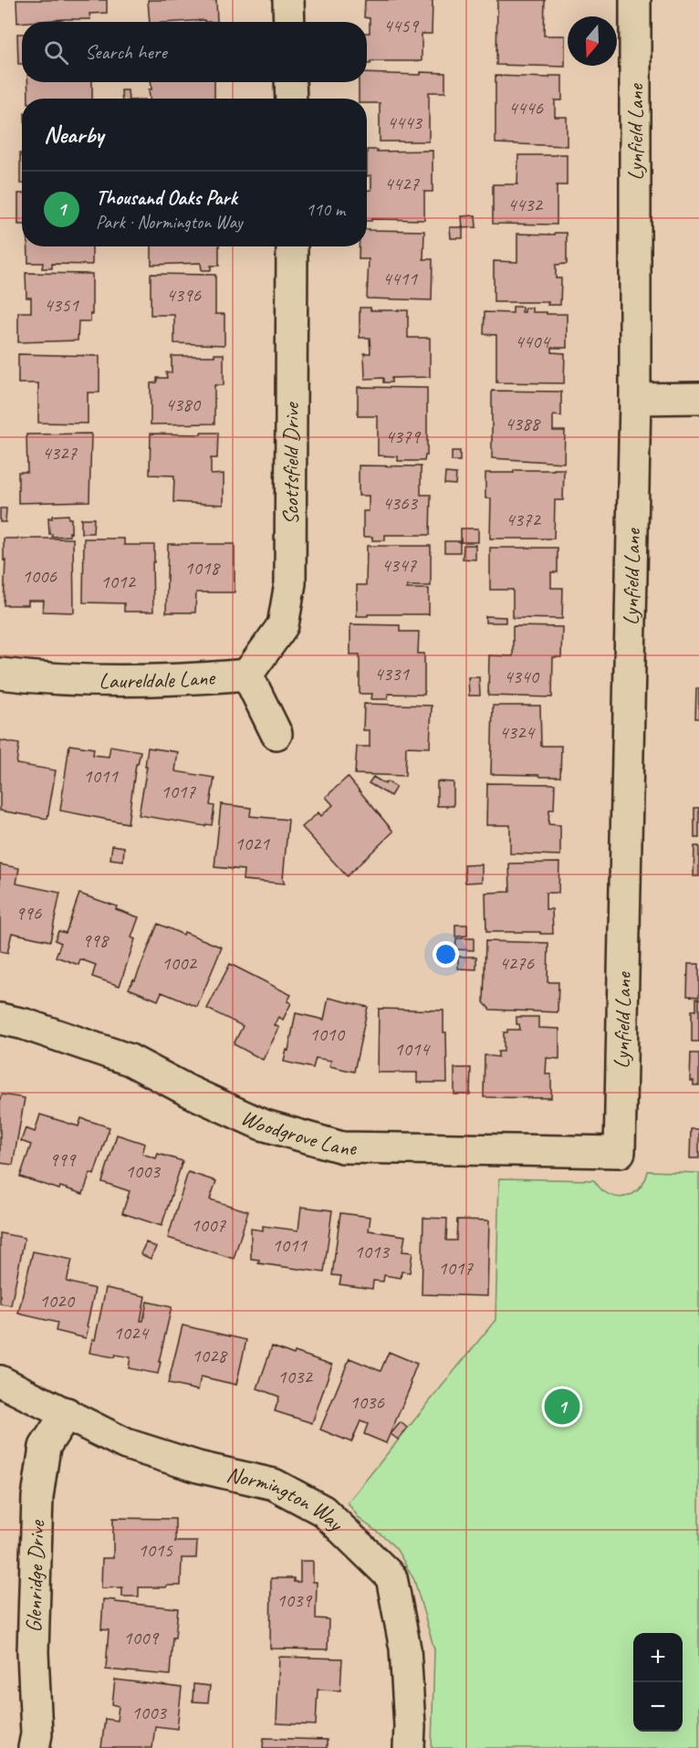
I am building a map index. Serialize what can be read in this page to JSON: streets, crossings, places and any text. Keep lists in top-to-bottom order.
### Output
{
  "streets": {
    "street": [
      "Lynfield Lane",
      "Scottsfield Drive",
      "Laureldale Lane",
      "Woodgrove Lane",
      "Normington Way",
      "Glenridge Drive"
    ]
  },
  "crossings": [
    ["Lynfield Lane", "Woodgrove Lane"],
    ["Scottsfield Drive", "Laureldale Lane"],
    ["Normington Way", "Glenridge Drive"]
  ],
  "house_numbers": [
    "4459",
    "4446",
    "4443",
    "4427",
    "4432",
    "4411",
    "4396",
    "4351",
    "4404",
    "4380",
    "4388",
    "4379",
    "4327",
    "4363",
    "4372",
    "4347",
    "1018",
    "1006",
    "1012",
    "4331",
    "4340",
    "4324",
    "1011",
    "1017",
    "1021",
    "996",
    "998",
    "1002",
    "4276",
    "1010",
    "1014",
    "999",
    "1003",
    "1007",
    "1011",
    "1013",
    "1017",
    "1020",
    "1024",
    "1028",
    "1032",
    "1036",
    "1015",
    "1039",
    "1009",
    "1003"
  ],
  "north": "bottom",
  "page": {
    "search": "Search here",
    "heading": "Nearby",
    "list": [
      {
        "mark": "1",
        "name": "Thousand Oaks Park",
        "note": "Park · Normington Way",
        "value": "110 m"
      }
    ],
    "pins": "1",
    "map_buttons": ["+", "−"]
  }
}
